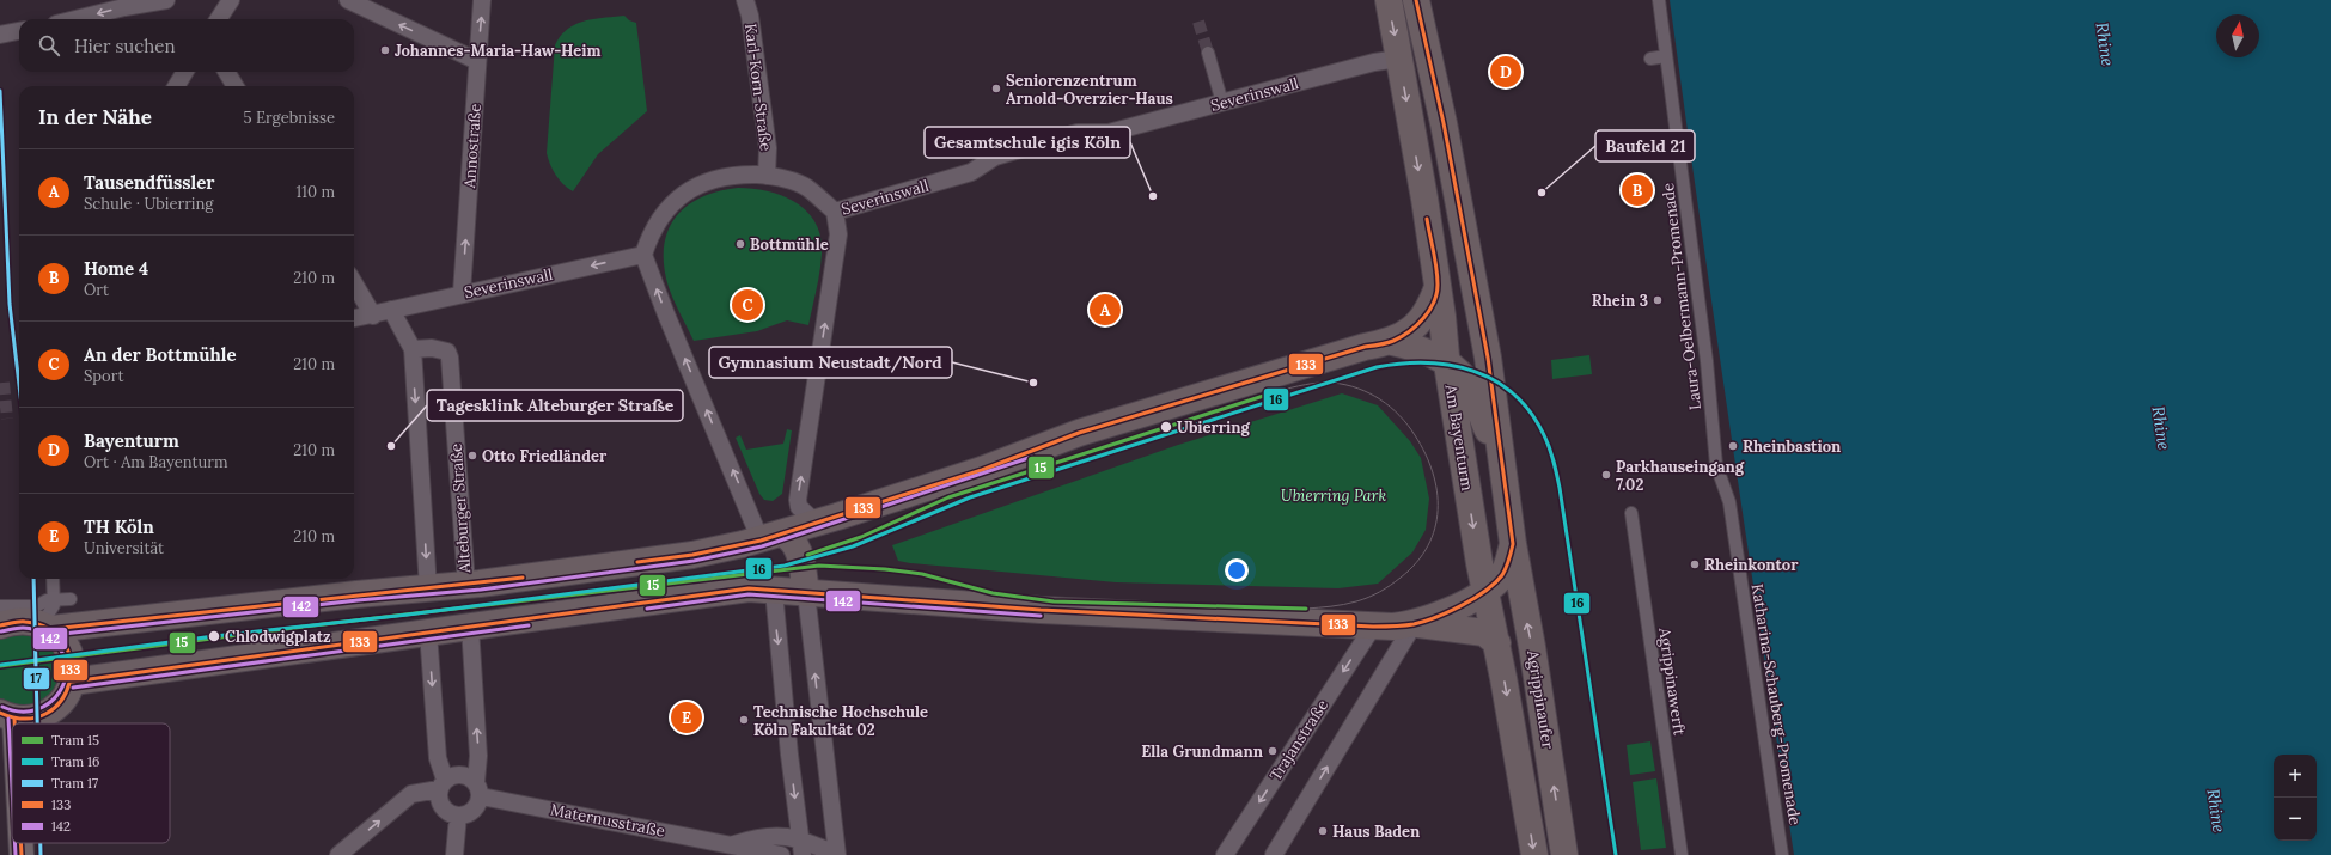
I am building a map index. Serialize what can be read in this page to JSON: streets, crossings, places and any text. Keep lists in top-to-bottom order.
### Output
{
  "streets": {
    "main road": ["Am Bayenturm", "Agrippinaufer"],
    "street": [
      "Karl-Korn-Straße",
      "Severinswall",
      "Annostraße",
      "Laura-Oelbermann-Promenade",
      "Alteburger Straße",
      "Agrippinawerft",
      "Katharina-Schauberg-Promenade",
      "Trajanstraße",
      "Maternusstraße"
    ]
  },
  "crossings": [
    ["Karl-Korn-Straße", "Severinswall"],
    ["Severinswall", "Annostraße"],
    ["Severinswall", "Am Bayenturm"],
    ["Laura-Oelbermann-Promenade", "Katharina-Schauberg-Promenade"],
    ["Am Bayenturm", "Agrippinaufer"]
  ],
  "one_way": ["Annostraße"],
  "water": ["Rhine"],
  "parks": ["Ubierring Park"],
  "places": [
    "Johannes-Maria-Haw-Heim",
    "Seniorenzentrum Arnold-Overzier-Haus",
    "Baufeld 21",
    "Gesamtschule igis Köln",
    "Bottmühle",
    "Rhein 3",
    "Gymnasium Neustadt/Nord",
    "Ubierring",
    "Tagesklink Alteburger Straße",
    "Rheinbastion",
    "Otto Friedländer",
    "Parkhauseingang 7.02",
    "Rheinkontor",
    "Chlodwigplatz",
    "Technische Hochschule Köln Fakultät 02",
    "Ella Grundmann",
    "Haus Baden"
  ],
  "lines": [
    "transit line 133",
    "tram line 17",
    "tram line 16",
    "tram line 15",
    "transit line 142"
  ],
  "legend": [
    "Tram 15",
    "Tram 16",
    "Tram 17",
    "133",
    "142"
  ],
  "north": "top",
  "page": {
    "search": "Hier suchen",
    "pins": [
      "D",
      "B",
      "C",
      "A",
      "E"
    ],
    "heading": ["In der Nähe", "5 Ergebnisse"],
    "list": [
      {
        "mark": "A",
        "name": "Tausendfüssler",
        "note": "Schule · Ubierring",
        "value": "110 m"
      },
      {
        "mark": "B",
        "name": "Home 4",
        "note": "Ort",
        "value": "210 m"
      },
      {
        "mark": "C",
        "name": "An der Bottmühle",
        "note": "Sport",
        "value": "210 m"
      },
      {
        "mark": "D",
        "name": "Bayenturm",
        "note": "Ort · Am Bayenturm",
        "value": "210 m"
      },
      {
        "mark": "E",
        "name": "TH Köln",
        "note": "Universität",
        "value": "210 m"
      }
    ],
    "map_buttons": ["+", "−"]
  }
}
